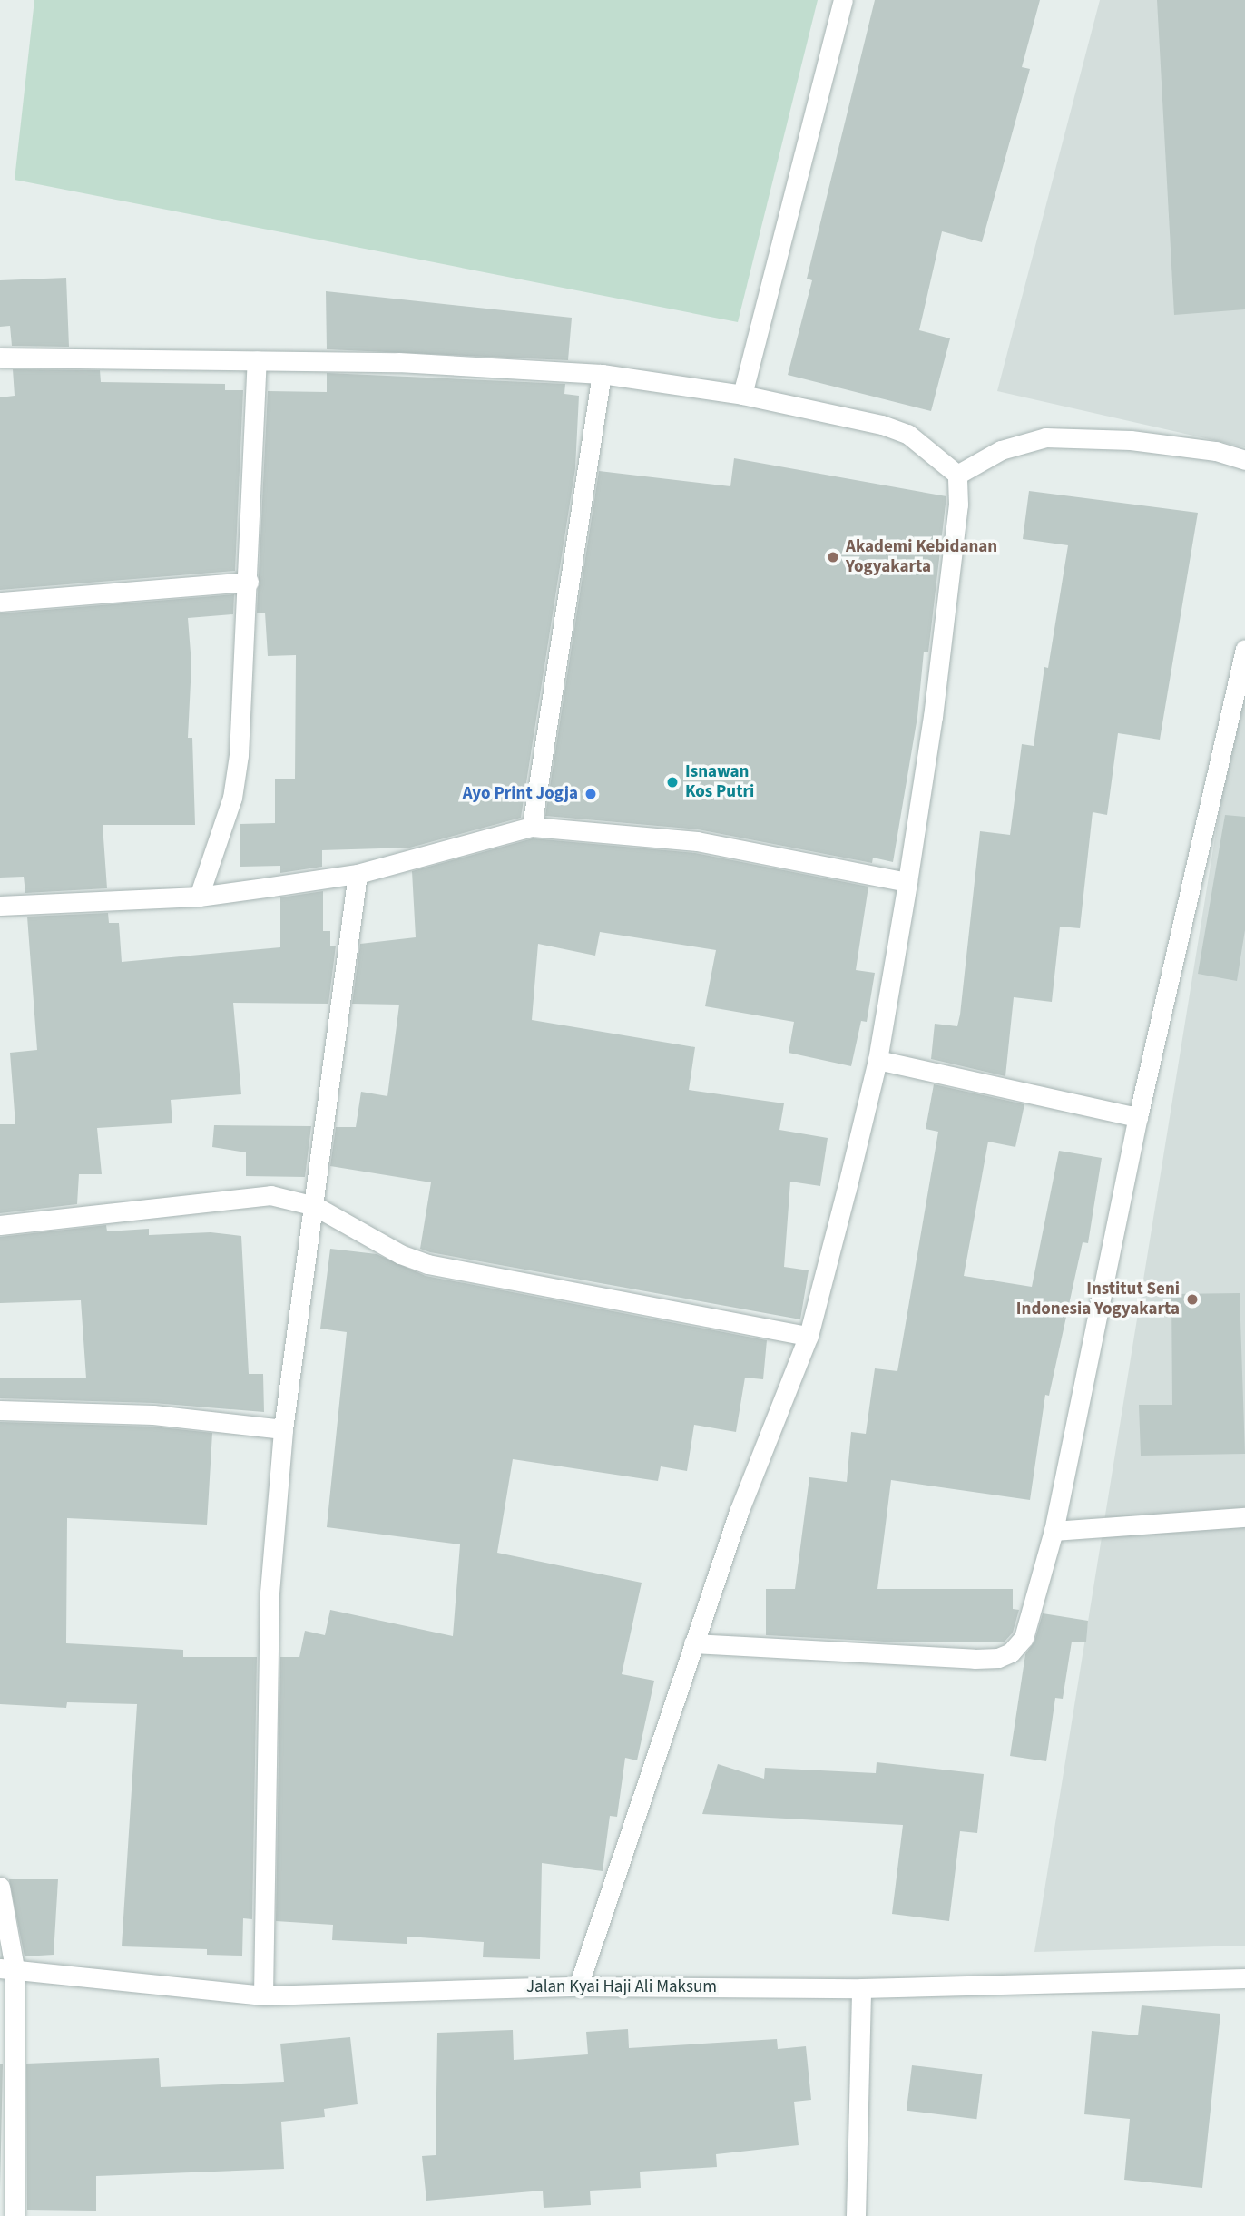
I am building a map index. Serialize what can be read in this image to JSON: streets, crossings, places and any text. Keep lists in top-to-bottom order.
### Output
{
  "streets": {
    "street": ["Jalan Kyai Haji Ali Maksum"]
  },
  "places": [
    "Akademi Kebidanan Yogyakarta",
    "Isnawan Kos Putri",
    "Ayo Print Jogja",
    "Institut Seni Indonesia Yogyakarta"
  ]
}
